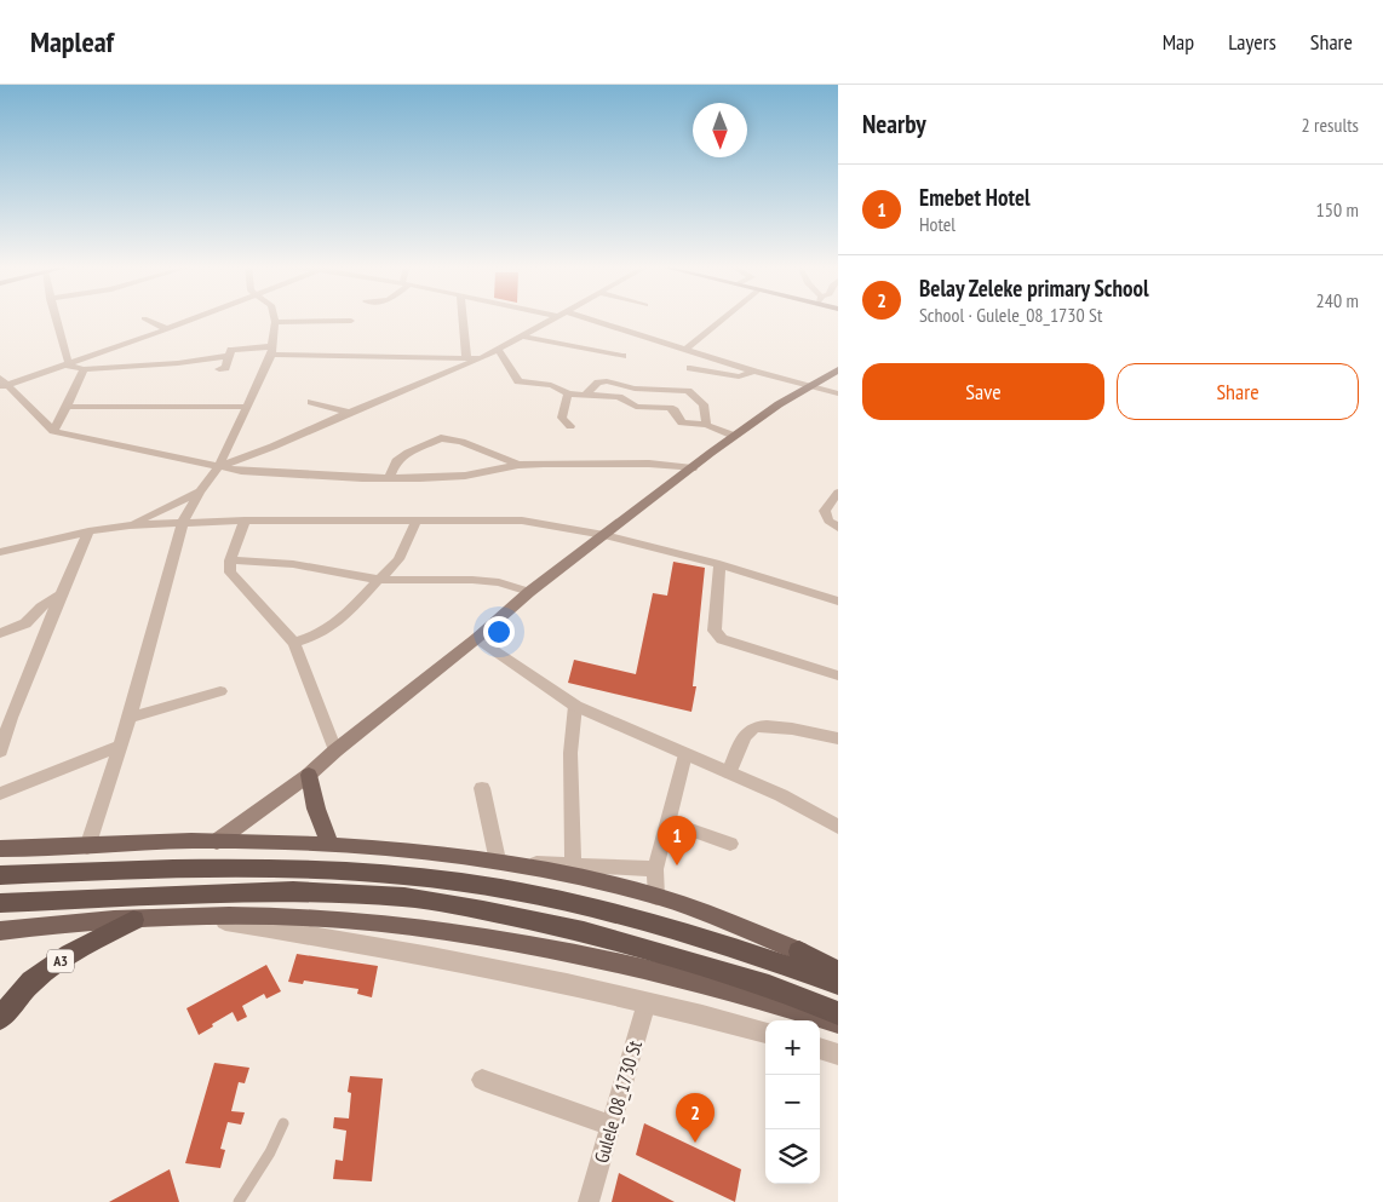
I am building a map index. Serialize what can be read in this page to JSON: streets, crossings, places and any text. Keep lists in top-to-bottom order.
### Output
{
  "streets": {
    "highway": ["A3"],
    "street": ["Gulele_08_1730 St"]
  },
  "north": "bottom",
  "page": {
    "header": "Mapleaf",
    "nav": ["Map", "Layers", "Share"],
    "heading": ["Nearby", "2 results"],
    "list": [
      {
        "mark": "1",
        "name": "Emebet Hotel",
        "note": "Hotel",
        "value": "150 m"
      },
      {
        "mark": "2",
        "name": "Belay Zeleke primary School",
        "note": "School · Gulele_08_1730 St",
        "value": "240 m"
      }
    ],
    "buttons": ["Save", "Share"],
    "pins": ["1", "2"],
    "map_buttons": ["+", "−"]
  }
}
